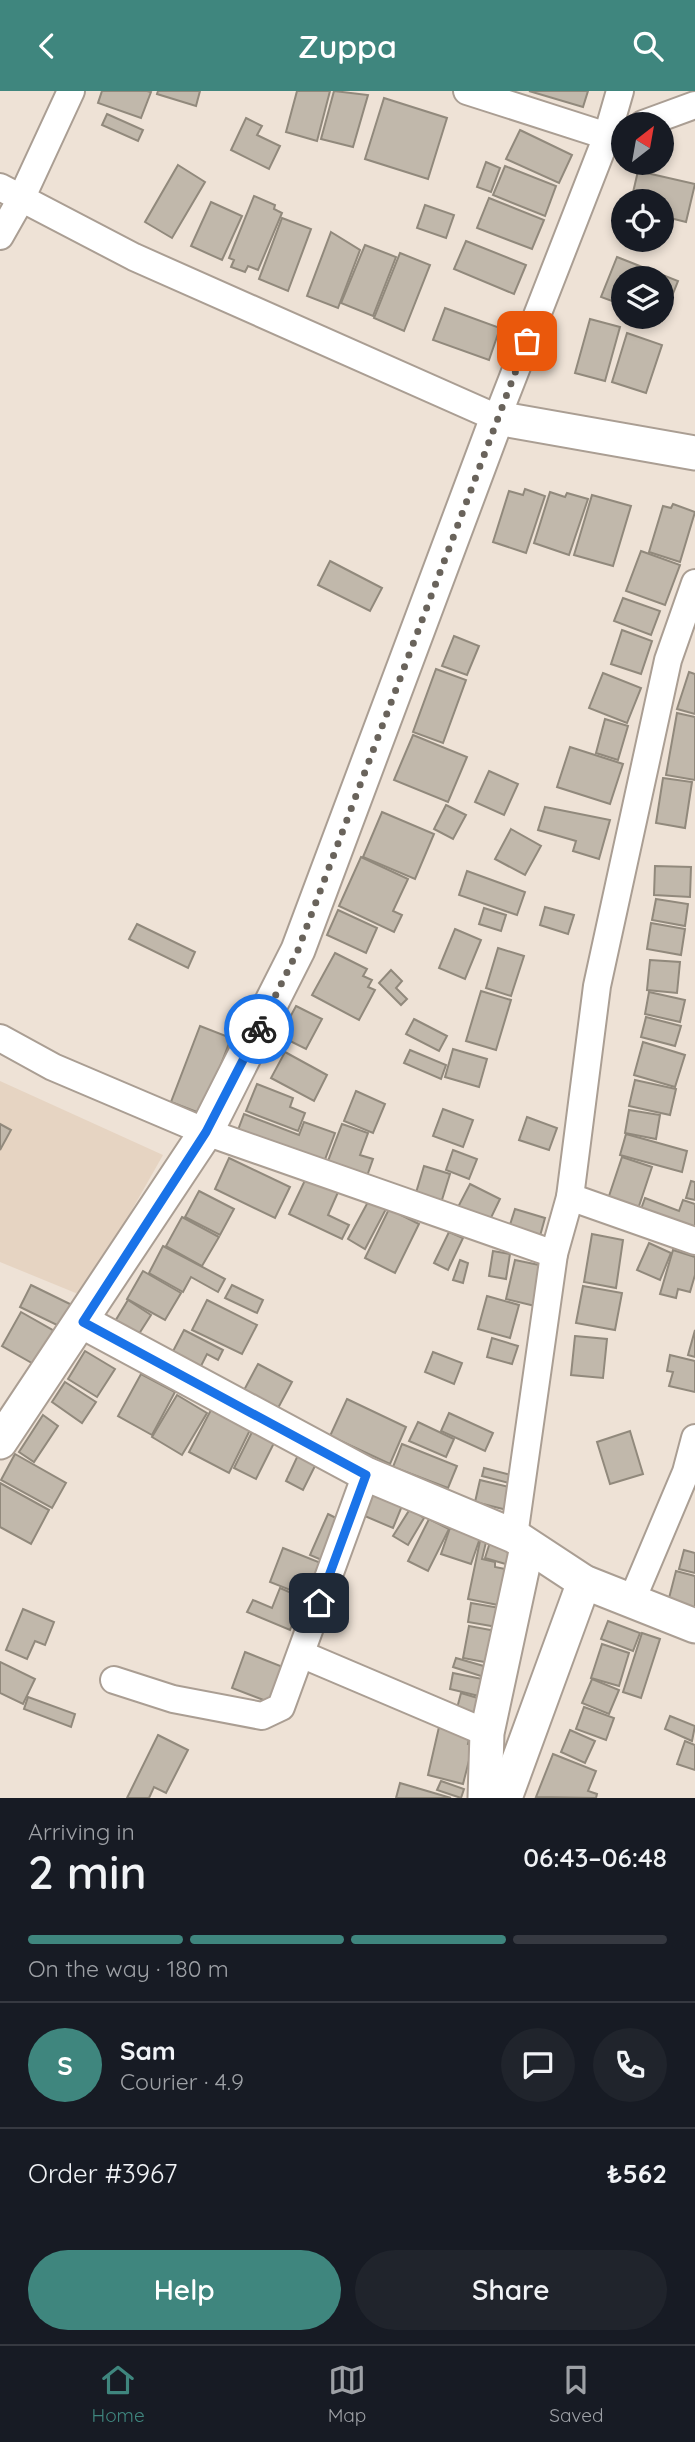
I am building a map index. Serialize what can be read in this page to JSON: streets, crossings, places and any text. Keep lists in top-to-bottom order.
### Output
{
  "north": "top right",
  "page": {
    "header": "Zuppa",
    "heading": ["2 min", "Arriving in", "06:43–06:48"],
    "panel": [
      "Sam",
      "Courier · 4.9",
      "Order #3967",
      "₺562"
    ],
    "bar": "On the way · 180 m",
    "round": "S",
    "buttons": ["Help", "Share"],
    "tabs": ["Home", "Map", "Saved"]
  }
}
